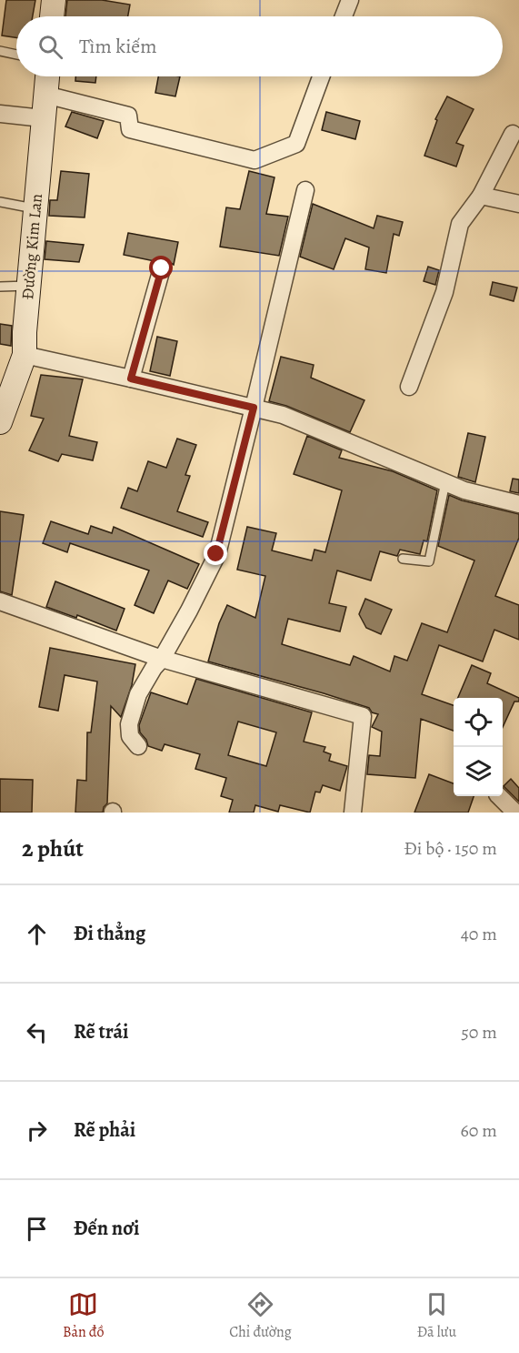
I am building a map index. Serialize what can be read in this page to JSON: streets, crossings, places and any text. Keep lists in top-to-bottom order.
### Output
{
  "streets": {
    "street": ["Đường Kim Lan"]
  },
  "page": {
    "search": "Tìm kiếm",
    "heading": ["2 phút", "Đi bộ · 150 m"],
    "list": [
      ["Đi thẳng", "40 m"],
      ["Rẽ trái", "50 m"],
      ["Rẽ phải", "60 m"],
      "Đến nơi"
    ],
    "nav": ["Bản đồ", "Chỉ đường", "Đã lưu"]
  }
}
